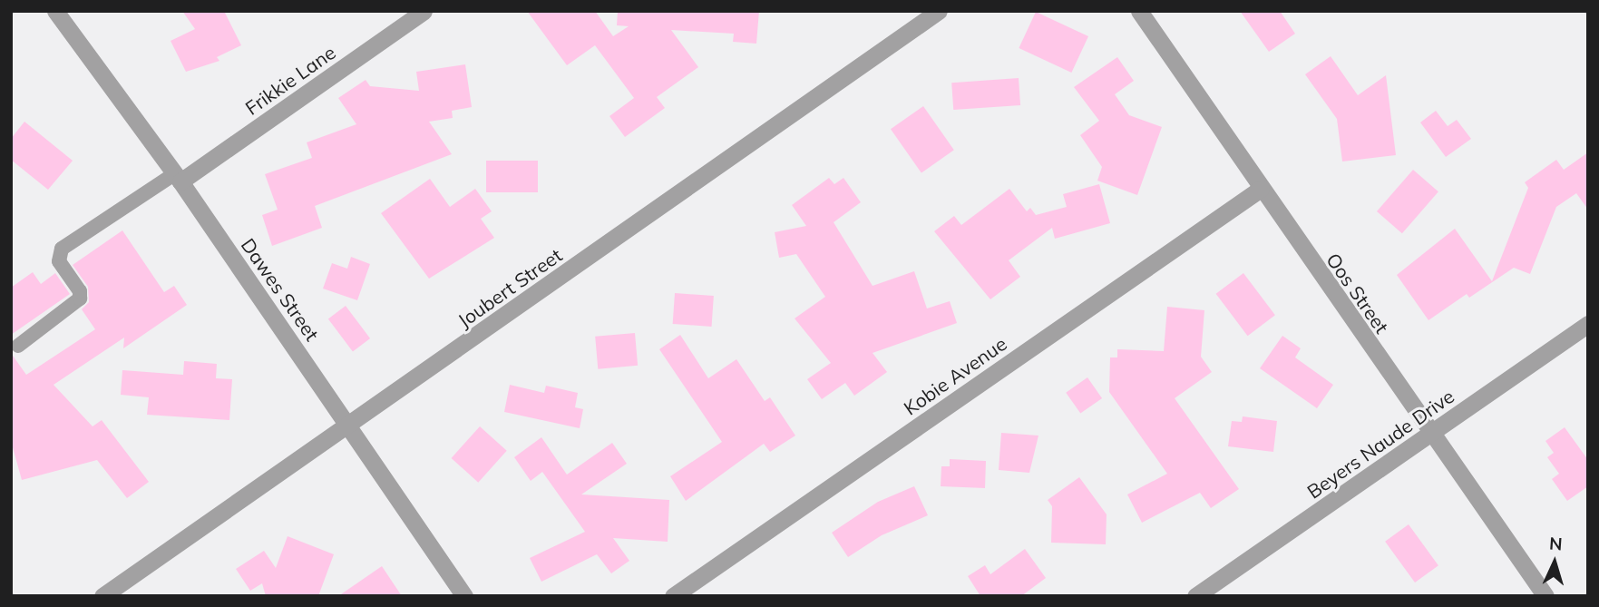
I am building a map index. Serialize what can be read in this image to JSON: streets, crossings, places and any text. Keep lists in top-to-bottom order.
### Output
{
  "streets": {
    "street": [
      "Frikkie Lane",
      "Joubert Street",
      "Dawes Street",
      "Oos Street",
      "Kobie Avenue",
      "Beyers Naude Drive"
    ]
  },
  "crossings": [
    ["Frikkie Lane", "Dawes Street"],
    ["Joubert Street", "Dawes Street"],
    ["Oos Street", "Kobie Avenue"],
    ["Oos Street", "Beyers Naude Drive"]
  ],
  "north": "top"
}
